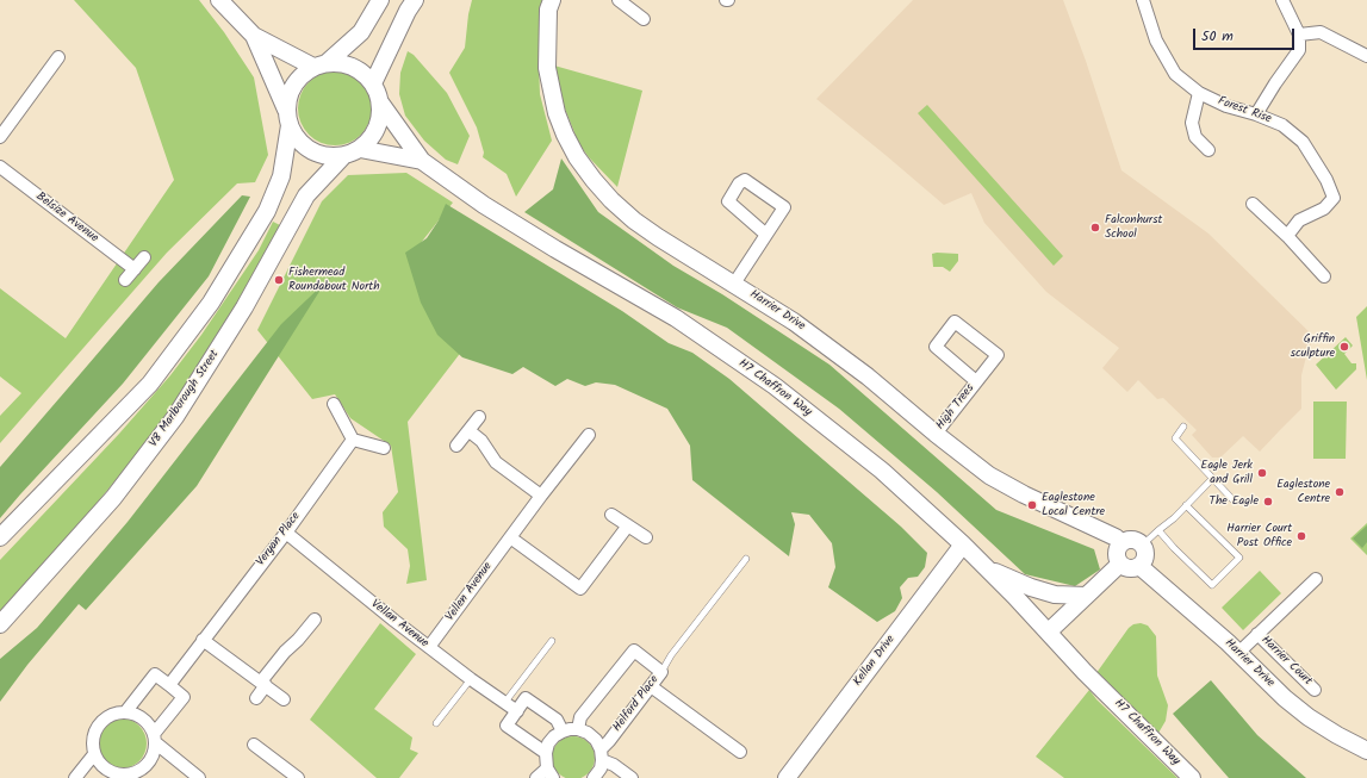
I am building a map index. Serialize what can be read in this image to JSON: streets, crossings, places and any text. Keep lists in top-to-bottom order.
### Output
{
  "streets": {
    "street": [
      "Forest Rise",
      "Belsize Avenue",
      "Harrier Drive",
      "H7 Chaffron Way",
      "V8 Marlborough Street",
      "High Trees",
      "Veryan Place",
      "Vellen Avenue",
      "Vellan Avenue",
      "Kellan Drive",
      "Harrier Court",
      "Helford Place"
    ]
  },
  "crossings": [
    ["Harrier Drive", "High Trees"],
    ["Harrier Drive", "Harrier Court"],
    ["H7 Chaffron Way", "V8 Marlborough Street"],
    ["H7 Chaffron Way", "Kellan Drive"],
    ["Veryan Place", "Vellan Avenue"],
    ["Vellen Avenue", "Vellan Avenue"]
  ],
  "places": [
    "Falconhurst School",
    "Fishermead Roundabout North",
    "Griffin sculpture",
    "Eagle Jerk and Grill",
    "Eaglestone Centre",
    "The Eagle",
    "Eaglestone Local Centre",
    "Harrier Court Post Office"
  ],
  "scale_bar": "50 m"
}
